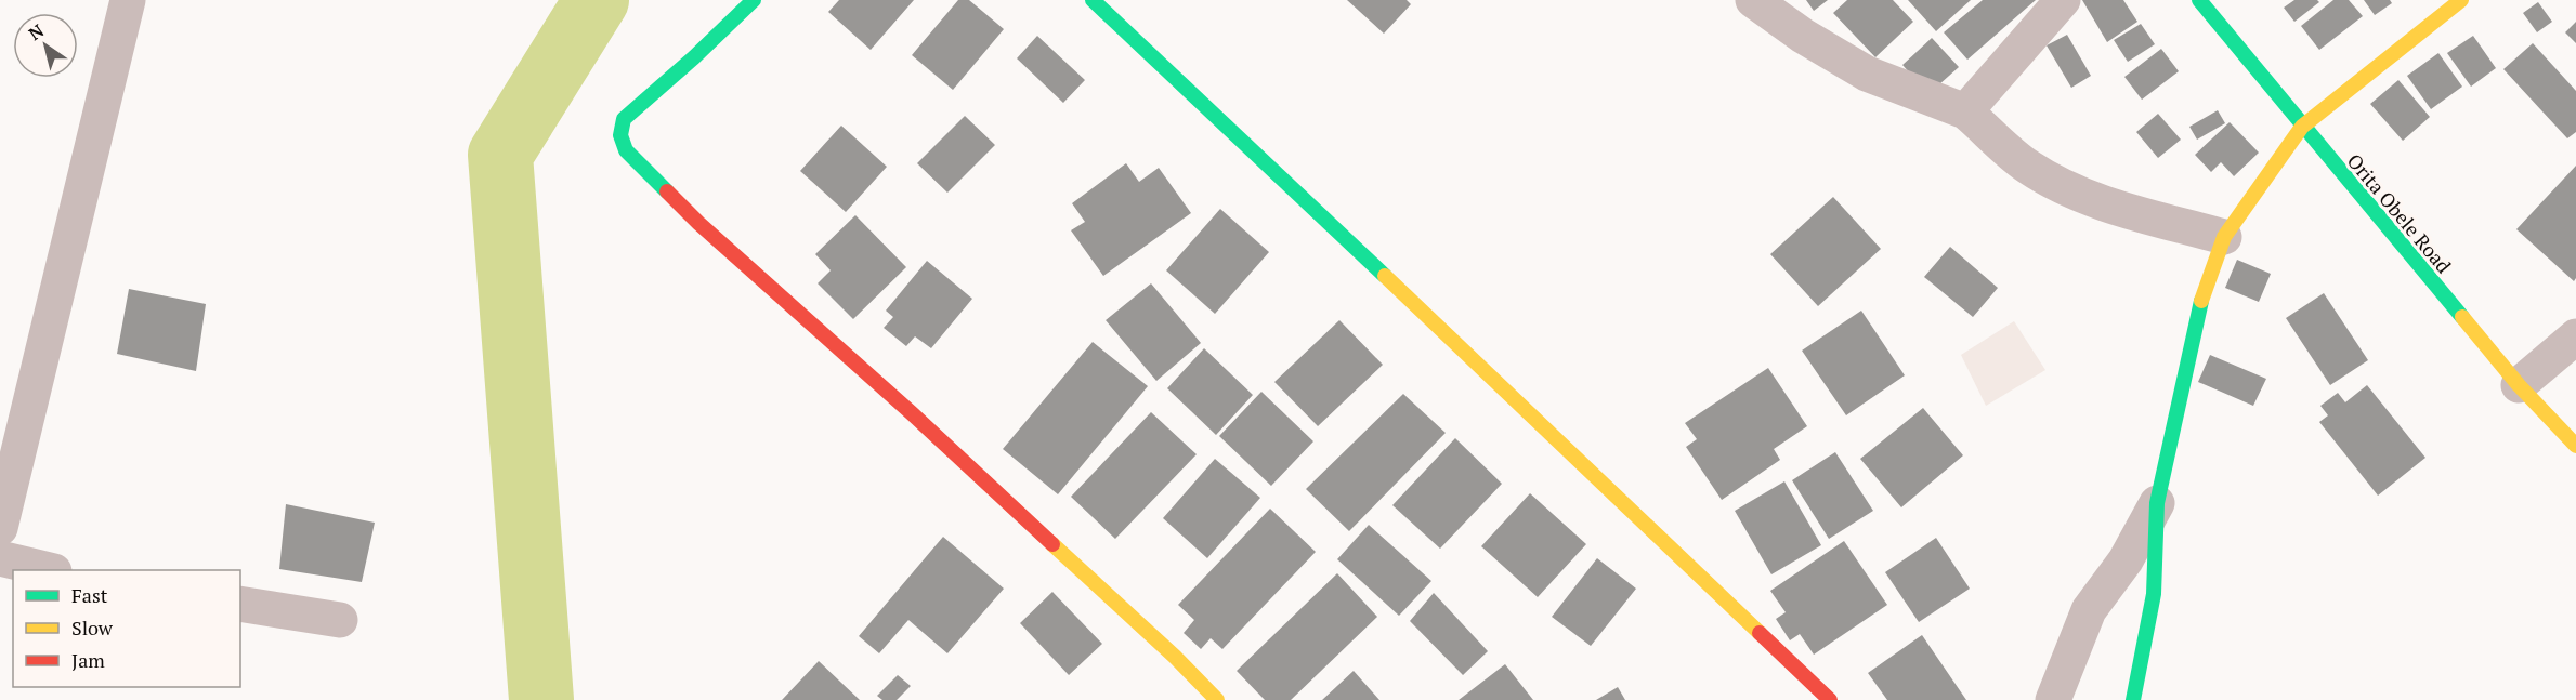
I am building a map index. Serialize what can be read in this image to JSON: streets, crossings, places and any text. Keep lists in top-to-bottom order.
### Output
{
  "streets": {
    "street": ["Orita Obele Road"]
  },
  "legend": ["Fast", "Slow", "Jam"],
  "north": "top left"
}
